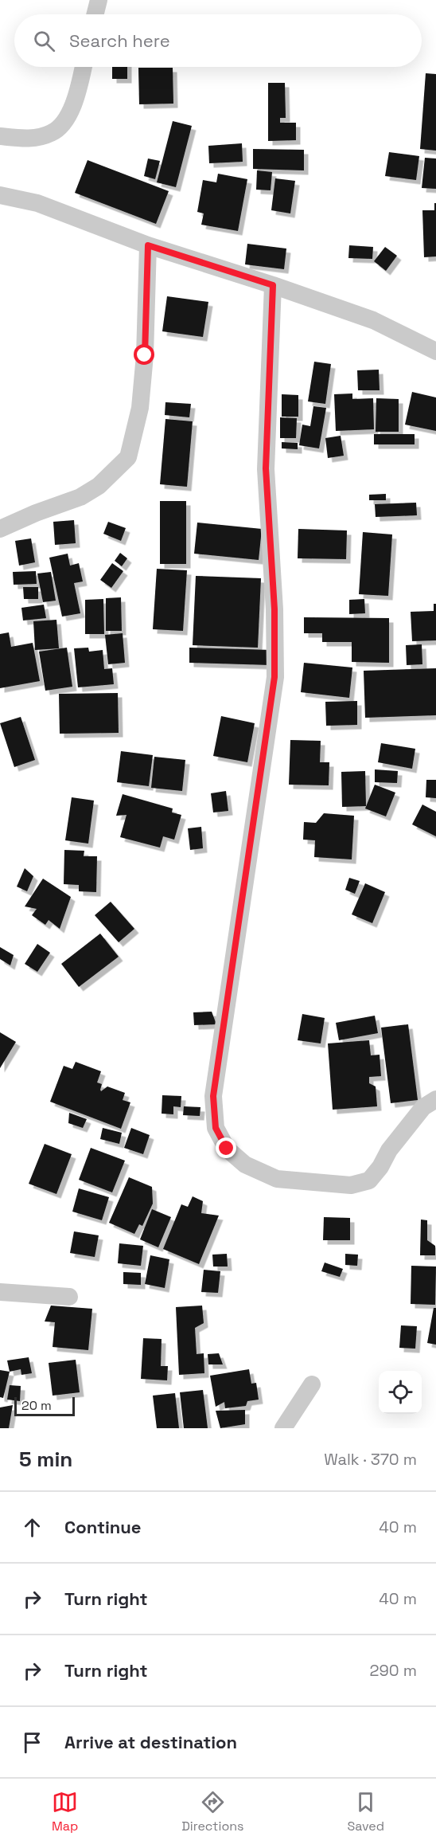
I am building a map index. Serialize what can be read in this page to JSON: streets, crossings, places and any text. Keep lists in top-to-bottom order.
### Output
{
  "scale_bar": "20 m",
  "page": {
    "search": "Search here",
    "scale": "20 m",
    "heading": ["5 min", "Walk · 370 m"],
    "list": [
      ["Continue", "40 m"],
      ["Turn right", "40 m"],
      ["Turn right", "290 m"],
      "Arrive at destination"
    ],
    "nav": ["Map", "Directions", "Saved"]
  }
}
